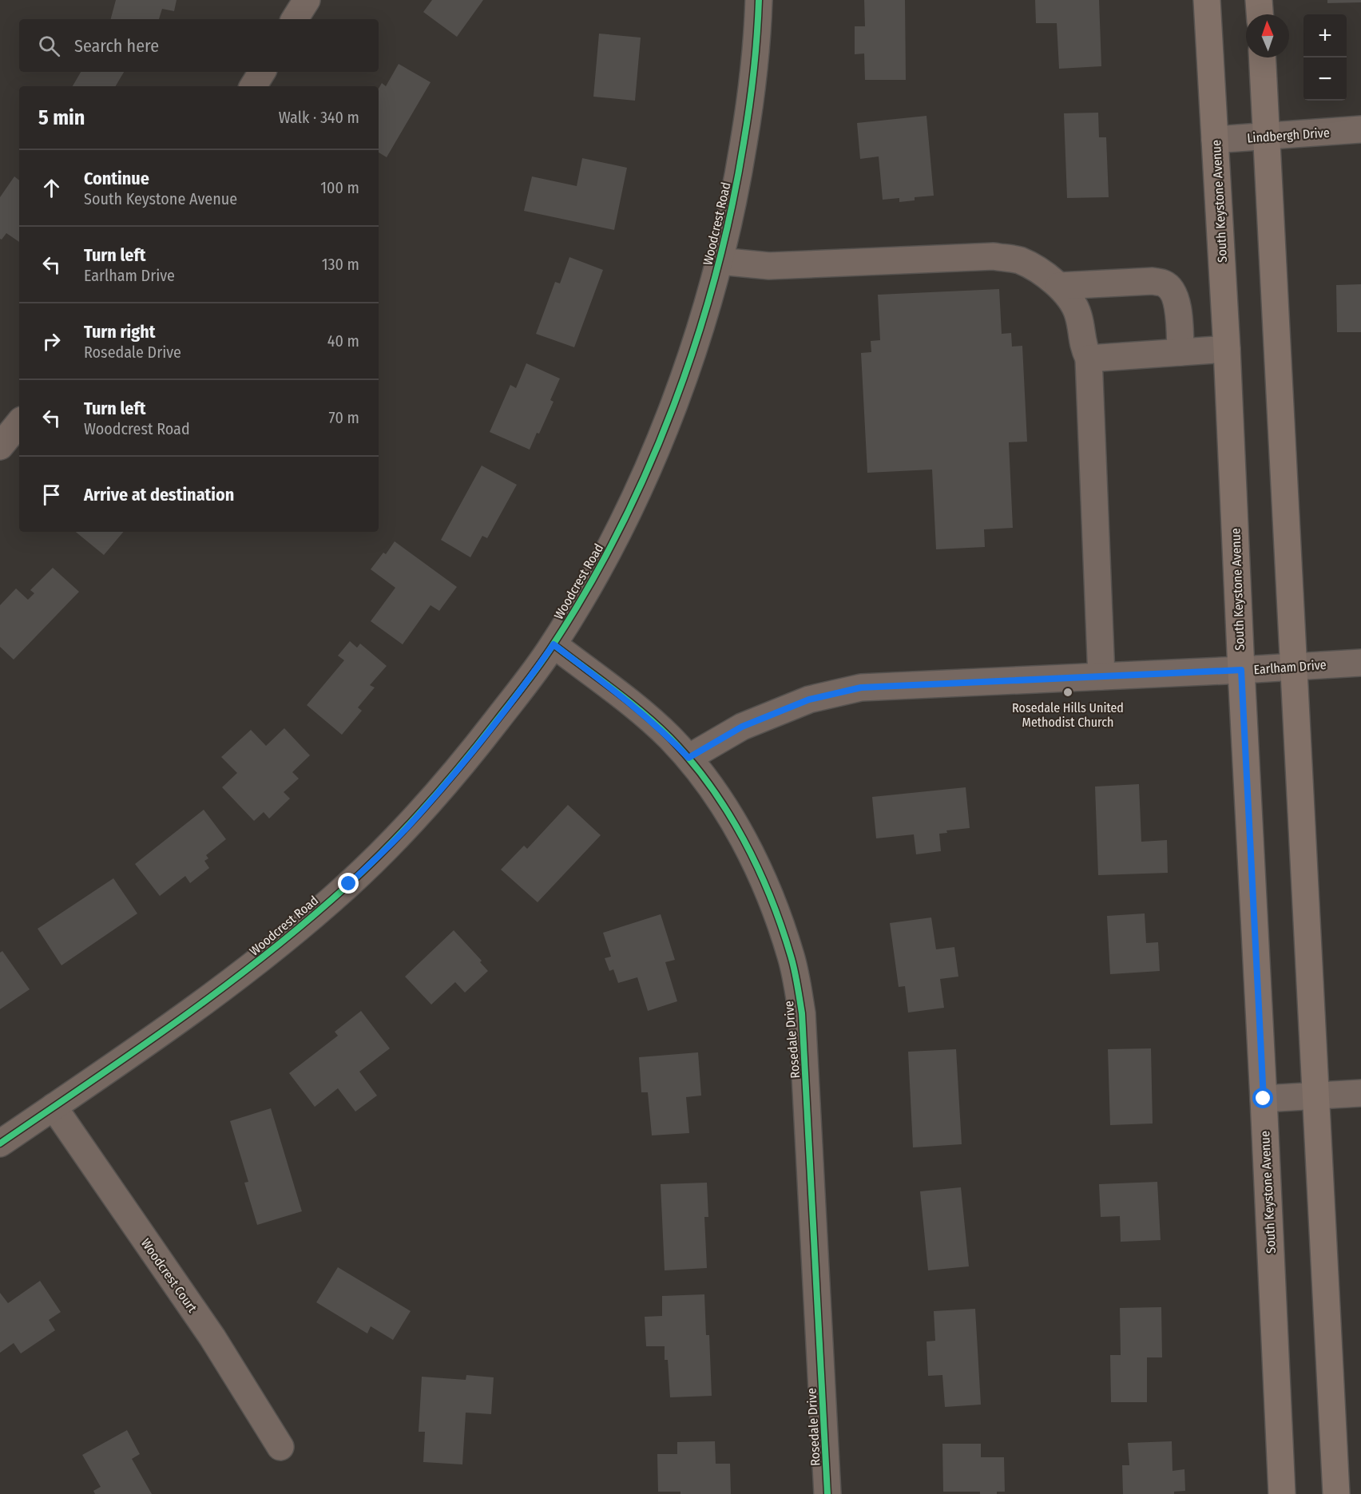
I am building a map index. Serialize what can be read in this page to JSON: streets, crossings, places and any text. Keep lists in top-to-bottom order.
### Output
{
  "streets": {
    "main road": ["South Keystone Avenue"],
    "street": [
      "Lindbergh Drive",
      "Woodcrest Road",
      "Earlham Drive",
      "Rosedale Drive",
      "Woodcrest Court"
    ]
  },
  "crossings": [
    ["Lindbergh Drive", "South Keystone Avenue"],
    ["South Keystone Avenue", "Earlham Drive"],
    ["Woodcrest Road", "Rosedale Drive"],
    ["Woodcrest Road", "Woodcrest Court"],
    ["Earlham Drive", "Rosedale Drive"]
  ],
  "places": ["Rosedale Hills United Methodist Church"],
  "north": "top",
  "page": {
    "map_buttons": ["+", "−"],
    "search": "Search here",
    "heading": ["5 min", "Walk · 340 m"],
    "list": [
      ["Continue", "South Keystone Avenue", "100 m"],
      ["Turn left", "Earlham Drive", "130 m"],
      ["Turn right", "Rosedale Drive", "40 m"],
      ["Turn left", "Woodcrest Road", "70 m"],
      "Arrive at destination"
    ]
  }
}
